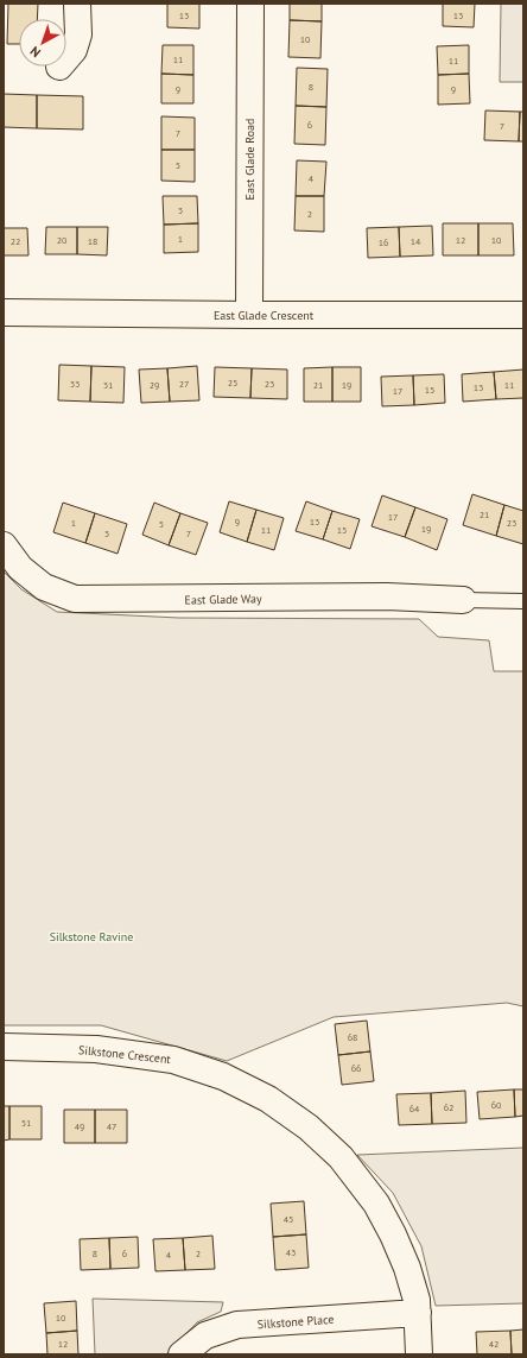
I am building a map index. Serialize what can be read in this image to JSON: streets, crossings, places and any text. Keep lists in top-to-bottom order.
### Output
{
  "streets": {
    "street": [
      "East Glade Road",
      "East Glade Crescent",
      "East Glade Way",
      "Silkstone Crescent",
      "Silkstone Place"
    ]
  },
  "crossings": [
    ["East Glade Road", "East Glade Crescent"],
    ["Silkstone Crescent", "Silkstone Place"]
  ],
  "parks": ["Silkstone Ravine"],
  "house_numbers": [
    "13",
    "13",
    "10",
    "11",
    "11",
    "8",
    "9",
    "9",
    "6",
    "7",
    "7",
    "5",
    "4",
    "3",
    "2",
    "1",
    "20",
    "12",
    "10",
    "22",
    "18",
    "14",
    "16",
    "25",
    "33",
    "27",
    "23",
    "31",
    "29",
    "21",
    "19",
    "11",
    "13",
    "15",
    "17",
    "21",
    "17",
    "9",
    "13",
    "1",
    "23",
    "5",
    "19",
    "11",
    "15",
    "3",
    "7",
    "68",
    "66",
    "60",
    "62",
    "64",
    "51",
    "49",
    "47",
    "45",
    "43",
    "8",
    "6",
    "2",
    "4",
    "10",
    "12",
    "42"
  ],
  "north": "bottom left"
}
